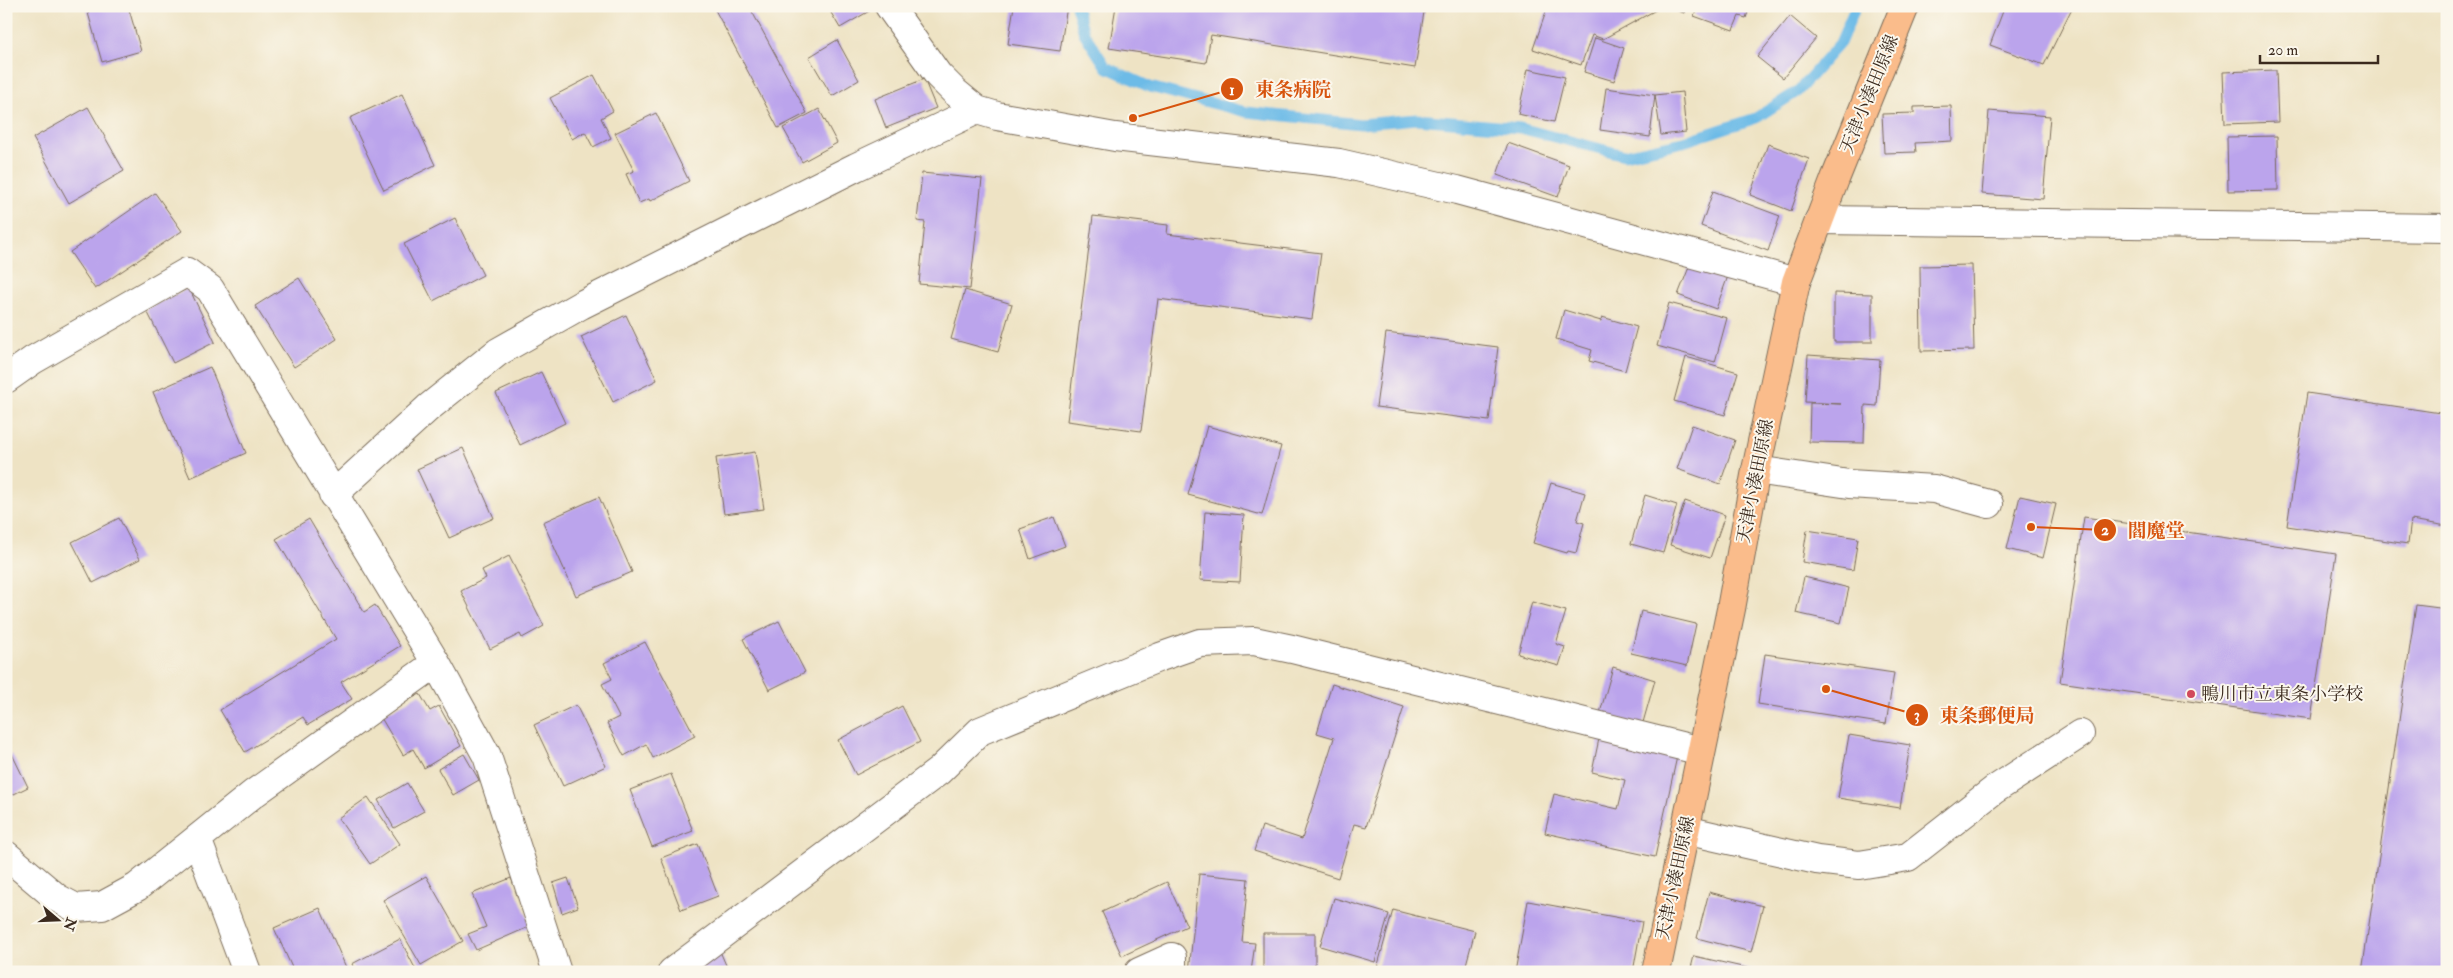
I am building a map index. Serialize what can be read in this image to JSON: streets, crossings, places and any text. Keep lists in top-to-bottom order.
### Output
{
  "streets": {
    "main road": ["天津小湊田原線"]
  },
  "places": [
    "東条病院",
    "閻魔堂",
    "東条郵便局",
    "鴨川市立東条小学校"
  ],
  "scale_bar": "20 m",
  "north": "right"
}
